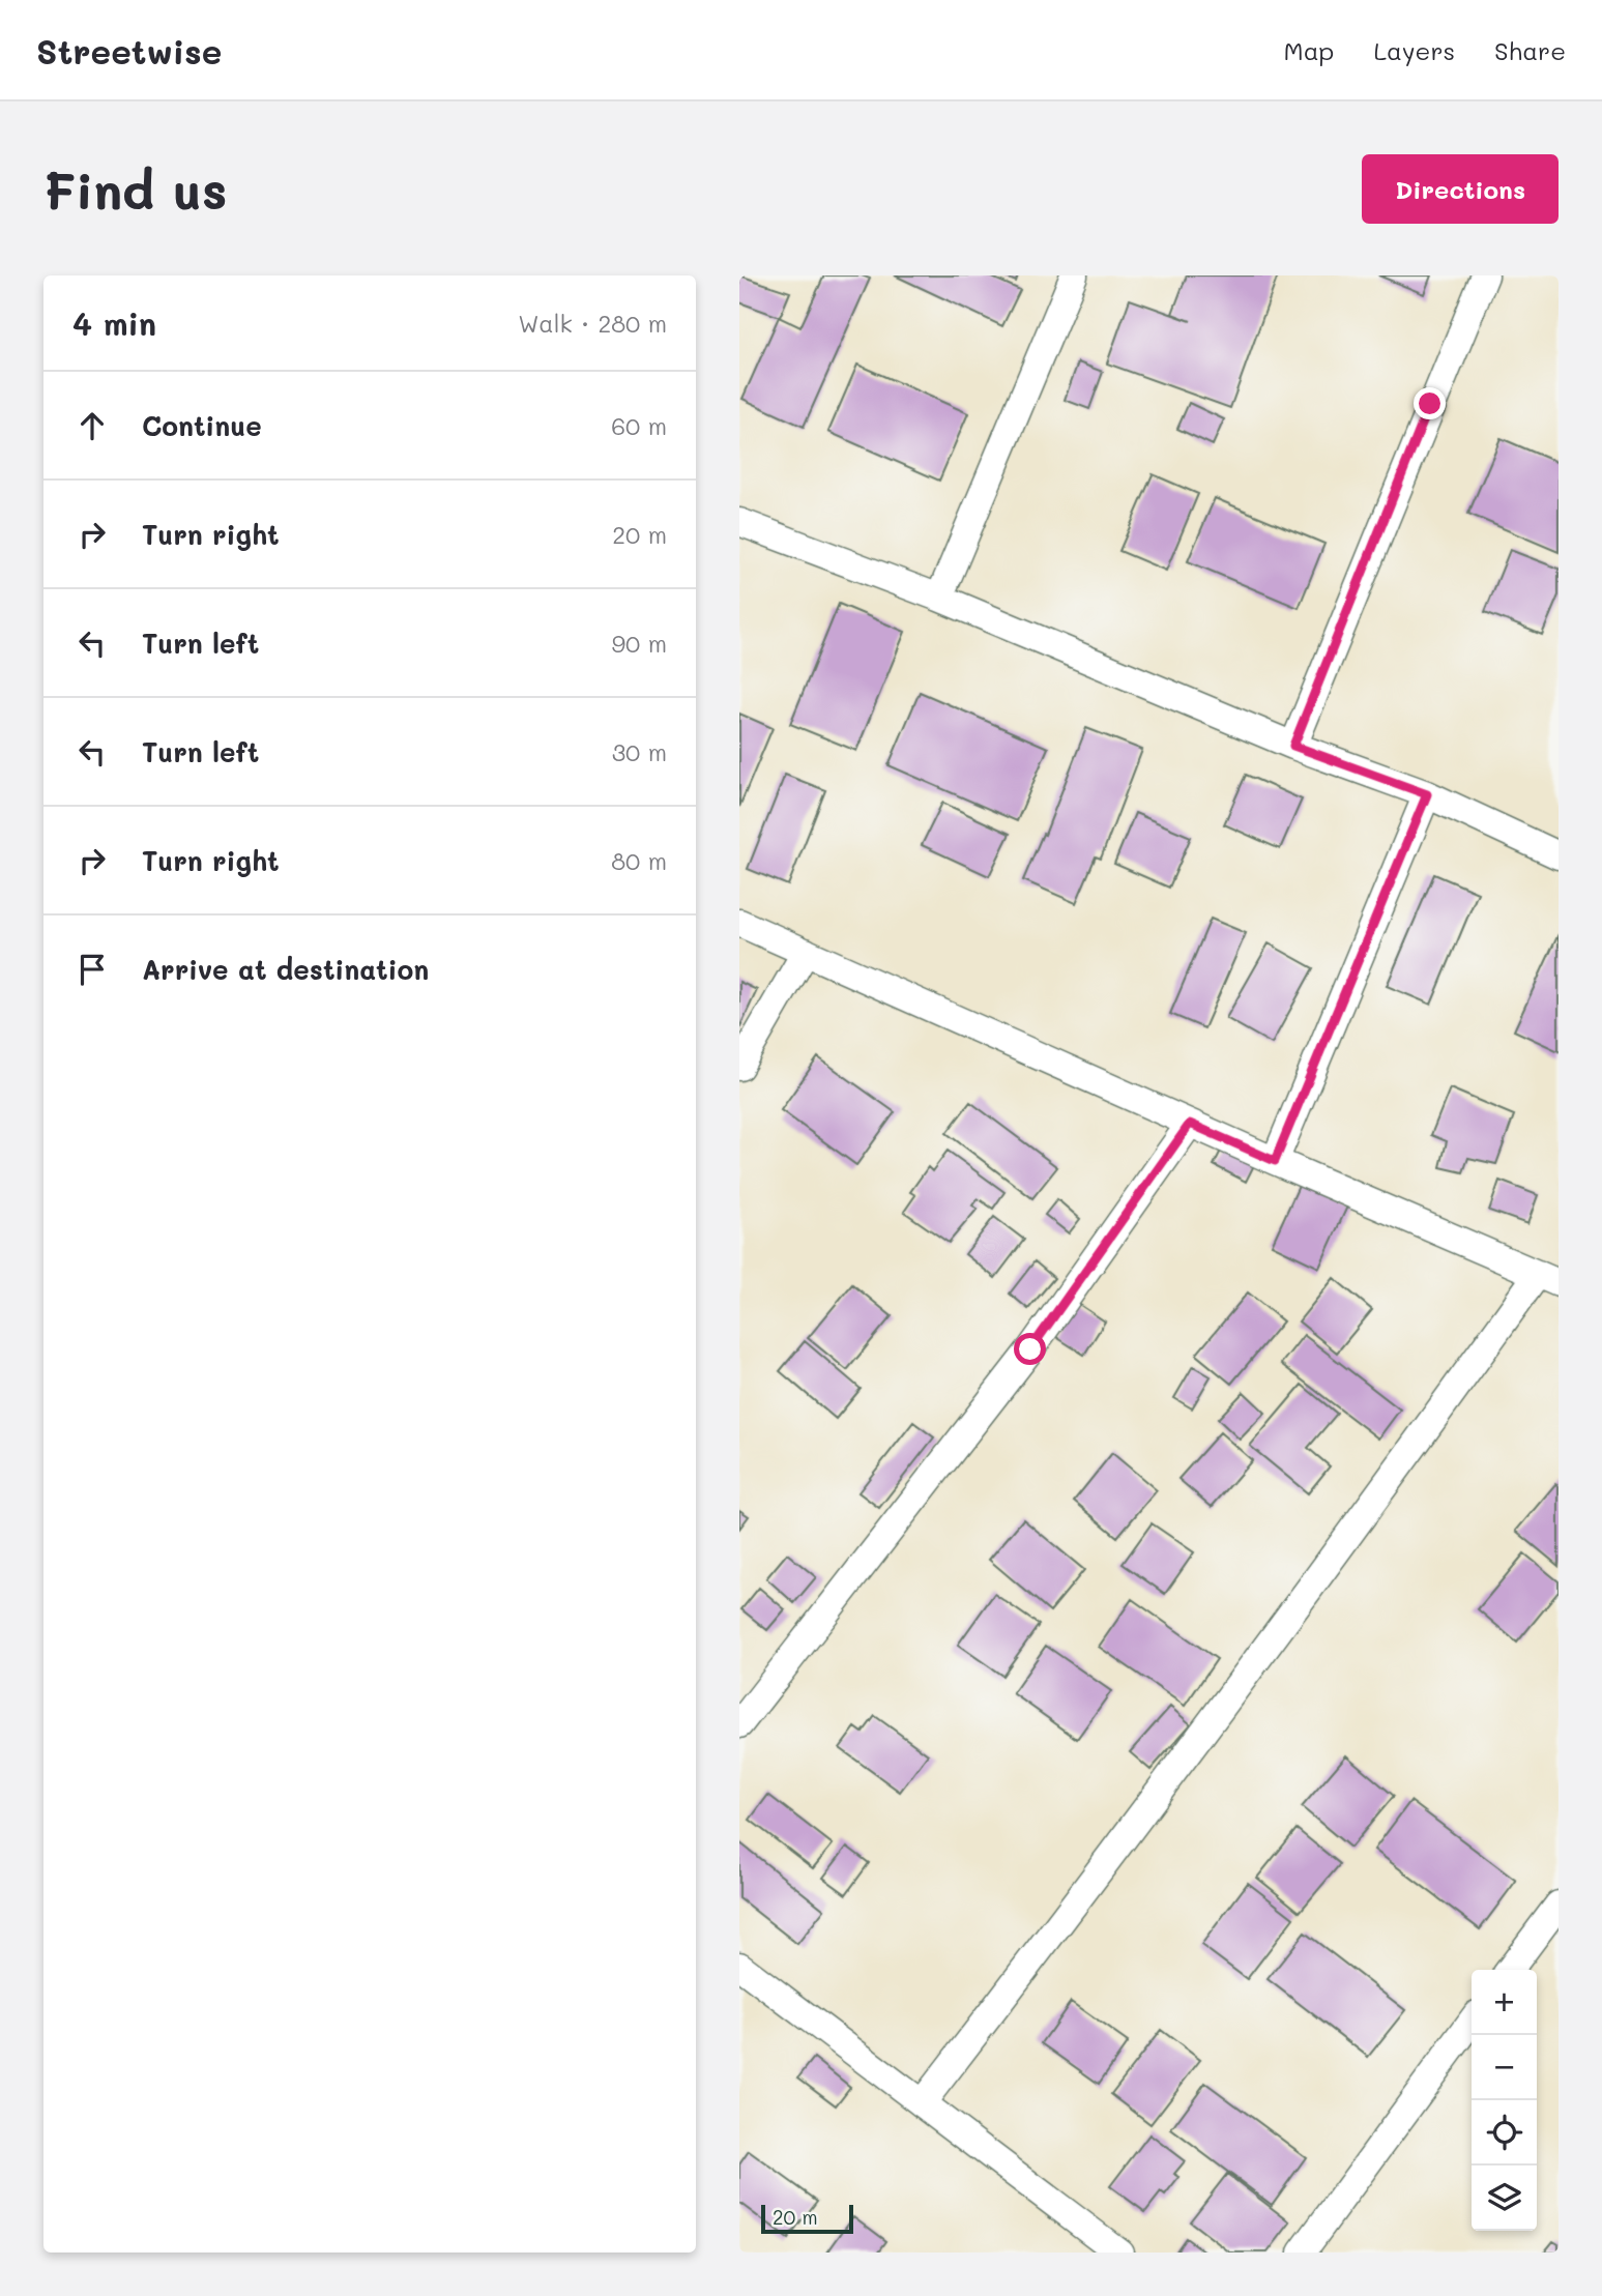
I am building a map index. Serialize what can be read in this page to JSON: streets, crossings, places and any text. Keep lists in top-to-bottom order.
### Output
{
  "scale_bar": "20 m",
  "page": {
    "header": "Streetwise",
    "nav": ["Map", "Layers", "Share"],
    "buttons": "Directions",
    "title": "Find us",
    "heading": ["4 min", "Walk · 280 m"],
    "list": [
      ["Continue", "60 m"],
      ["Turn right", "20 m"],
      ["Turn left", "90 m"],
      ["Turn left", "30 m"],
      ["Turn right", "80 m"],
      "Arrive at destination"
    ],
    "map_buttons": ["+", "−"],
    "scale": "20 m"
  }
}
